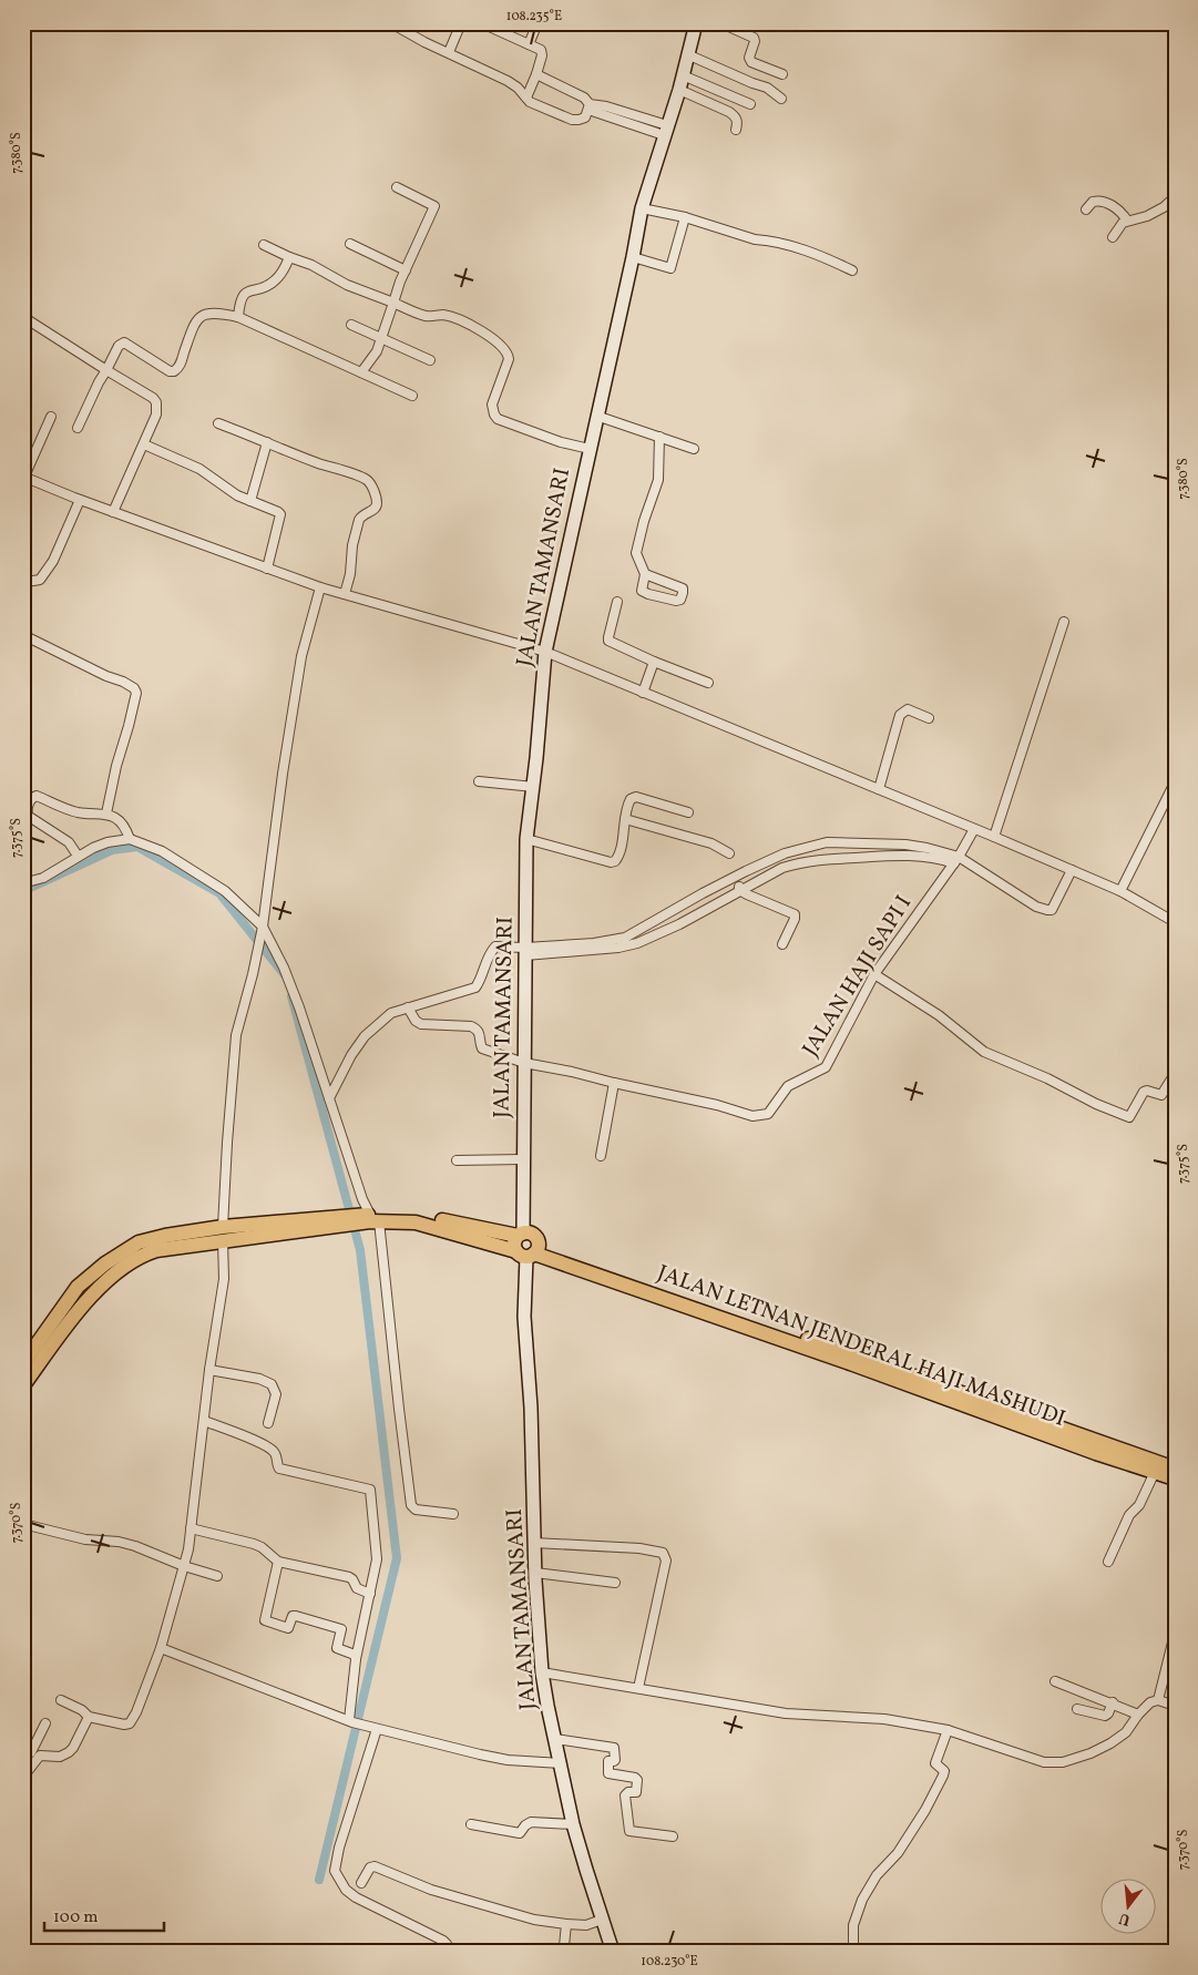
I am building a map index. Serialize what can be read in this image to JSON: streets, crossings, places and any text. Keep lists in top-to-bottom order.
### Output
{
  "streets": {
    "main road": ["JALAN TAMANSARI", "JALAN LETNAN JENDERAL HAJI MASHUDI"],
    "street": ["JALAN HAJI SAPI I"]
  },
  "crossings": [
    ["JALAN TAMANSARI", "JALAN HAJI SAPI I"],
    ["JALAN TAMANSARI", "JALAN LETNAN JENDERAL HAJI MASHUDI"]
  ],
  "scale_bar": "100 m",
  "north": "bottom",
  "coordinates": [
    "108.235°E",
    "7.380°S",
    "7.375°S",
    "7.370°S",
    "108.230°E"
  ]
}
